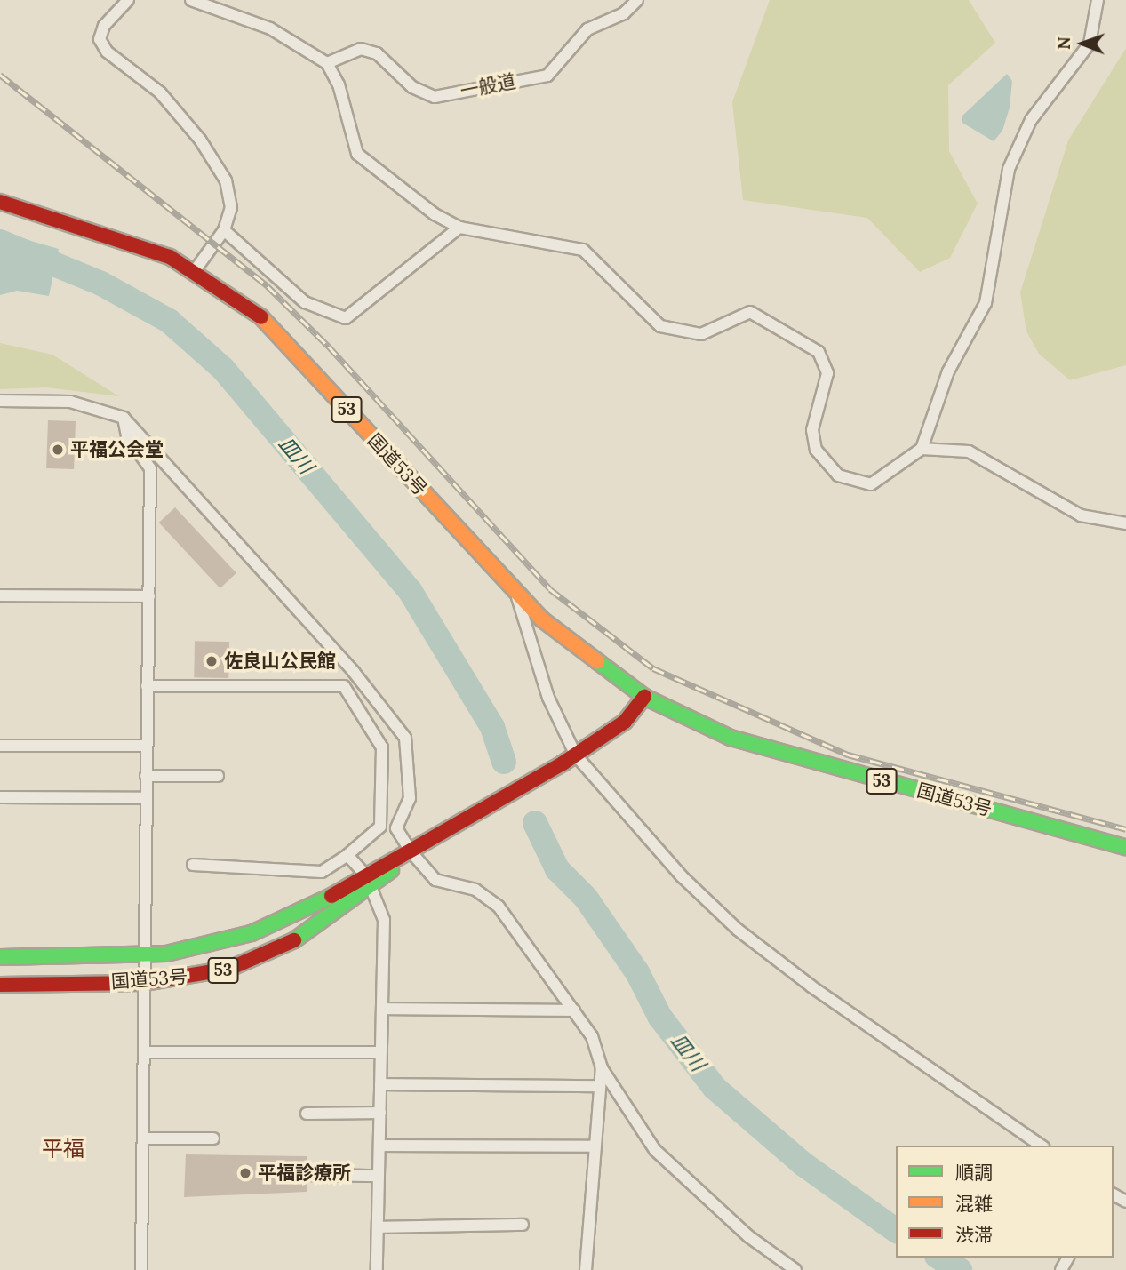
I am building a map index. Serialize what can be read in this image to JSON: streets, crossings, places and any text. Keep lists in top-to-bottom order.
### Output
{
  "streets": {
    "highway": ["53", "国道53号"],
    "street": ["一般道"]
  },
  "districts": ["平福"],
  "water": ["皿川"],
  "places": ["平福公会堂", "佐良山公民館", "平福診療所"],
  "legend": ["順調", "混雑", "渋滞"],
  "north": "left"
}
